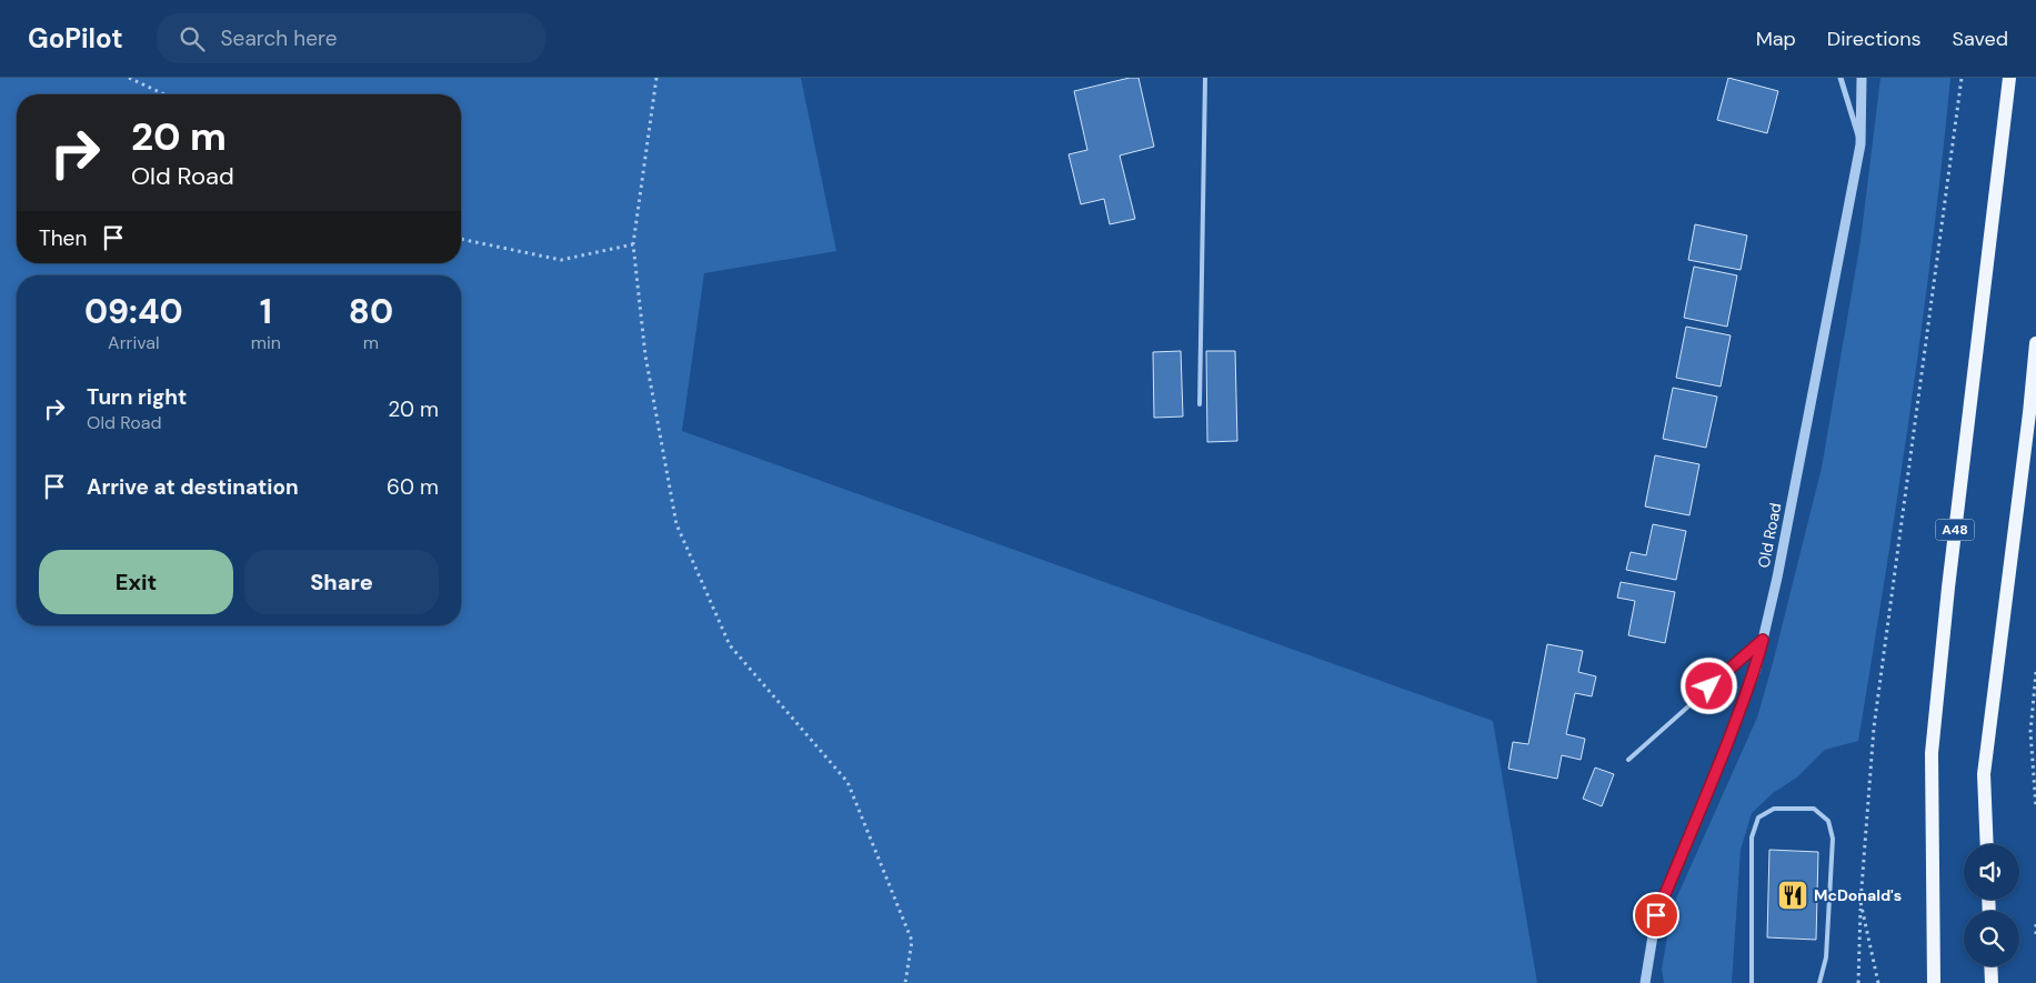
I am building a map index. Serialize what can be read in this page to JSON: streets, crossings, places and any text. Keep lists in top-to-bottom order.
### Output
{
  "streets": {
    "main road": ["A48"],
    "street": ["Old Road"]
  },
  "places": {
    "restaurant": ["McDonald's"]
  },
  "page": {
    "header": "GoPilot",
    "search": "Search here",
    "nav": ["Map", "Directions", "Saved"],
    "turn": ["20 m", "Old Road"],
    "then": "Then",
    "eta": [
      "09:40",
      "Arrival",
      "1",
      "min",
      "80",
      "m"
    ],
    "list": [
      {
        "name": "Turn right",
        "note": "Old Road",
        "value": "20 m"
      },
      {
        "name": "Arrive at destination",
        "value": "60 m"
      }
    ],
    "buttons": ["Exit", "Share"]
  }
}
